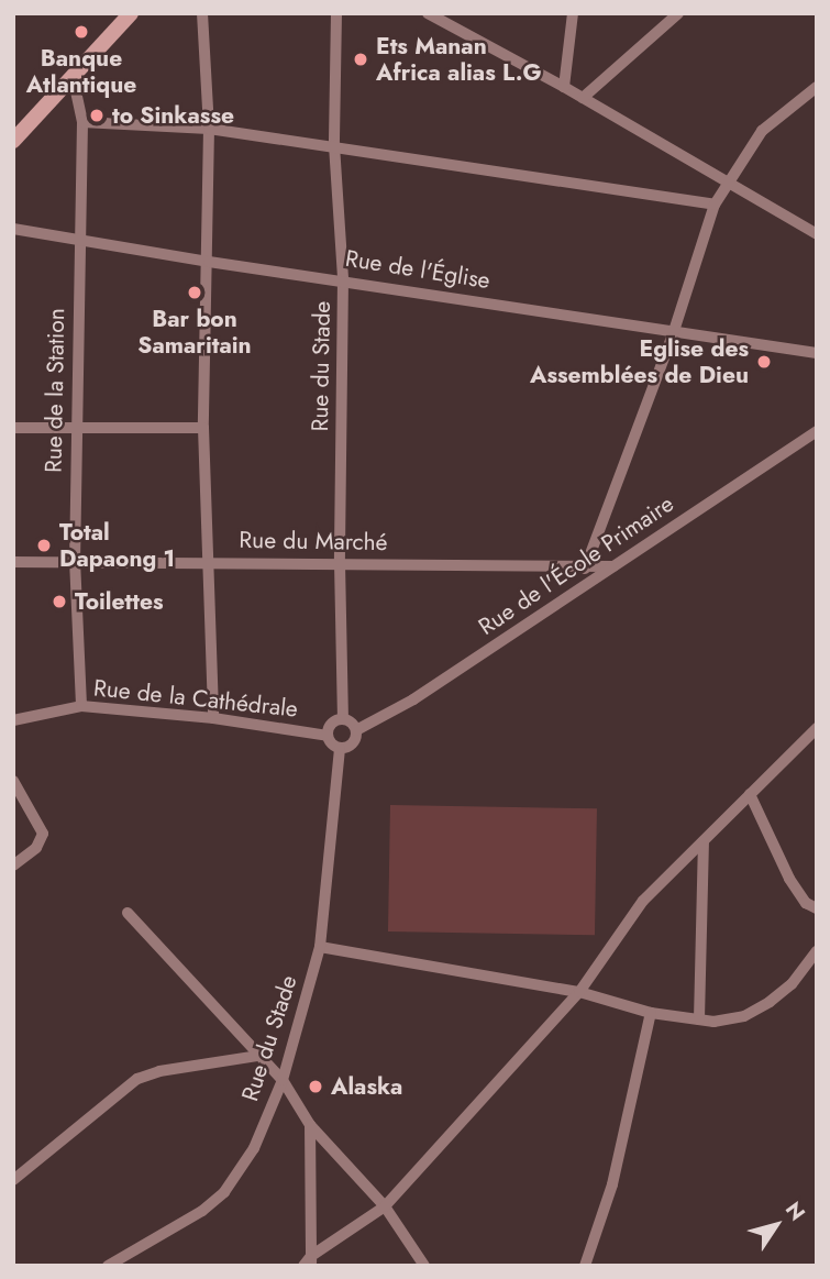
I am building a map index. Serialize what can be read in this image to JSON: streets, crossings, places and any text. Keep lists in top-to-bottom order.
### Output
{
  "streets": {
    "street": [
      "Rue de l'Église",
      "Rue du Stade",
      "Rue de la Station",
      "Rue du Marché",
      "Rue de l'École Primaire",
      "Rue de la Cathédrale"
    ]
  },
  "crossings": [
    ["Rue de l'Église", "Rue du Stade"],
    ["Rue de l'Église", "Rue de la Station"],
    ["Rue du Stade", "Rue du Marché"],
    ["Rue du Stade", "Rue de l'École Primaire"],
    ["Rue du Stade", "Rue de la Cathédrale"],
    ["Rue de la Station", "Rue du Marché"],
    ["Rue de la Station", "Rue de la Cathédrale"],
    ["Rue du Marché", "Rue de l'École Primaire"],
    ["Rue de l'École Primaire", "Rue de la Cathédrale"]
  ],
  "places": [
    "Banque Atlantique",
    "Ets Manan Africa alias L.G",
    "to Sinkasse",
    "Bar bon Samaritain",
    "Eglise des Assemblées de Dieu",
    "Total Dapaong 1",
    "Toilettes",
    "Alaska"
  ],
  "north": "top right"
}
